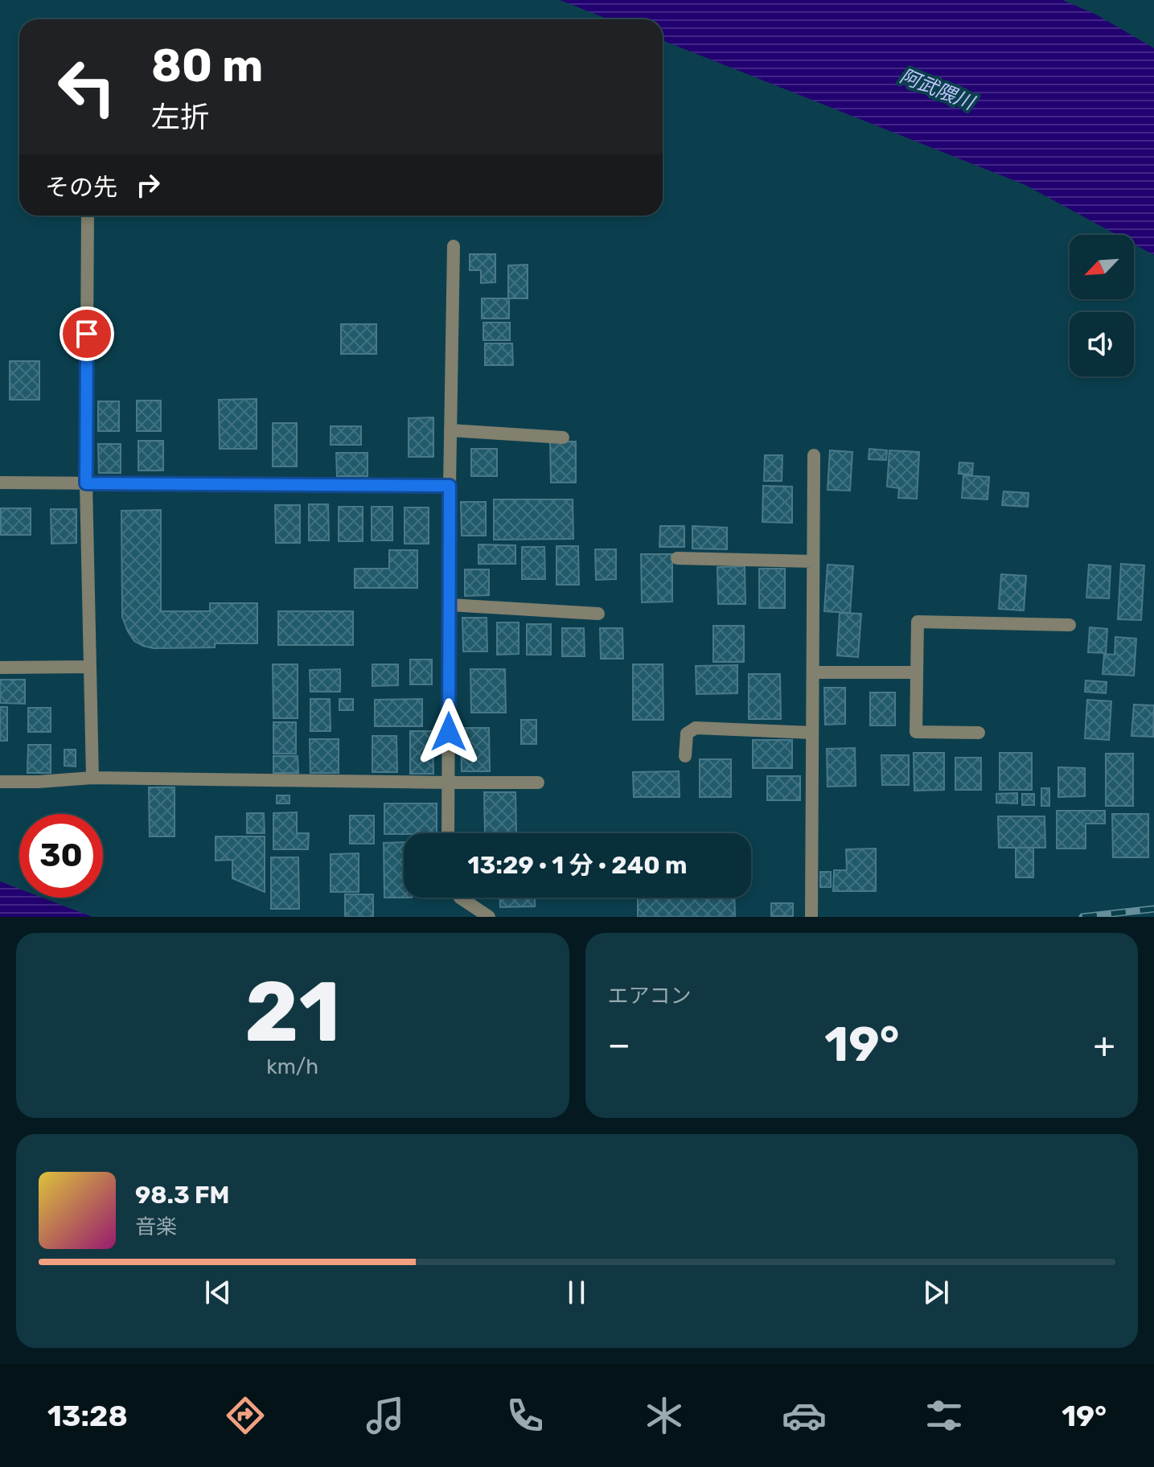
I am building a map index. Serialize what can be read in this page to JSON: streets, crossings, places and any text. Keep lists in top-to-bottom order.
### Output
{
  "water": ["阿武隈川"],
  "north": "bottom left",
  "page": {
    "turn": ["80 m", "左折"],
    "then": "その先",
    "limit": "30",
    "trip": "13:29 · 1 分 · 240 m",
    "tile": [
      ["21", "km/h"],
      "エアコン"
    ],
    "heat": ["−", "19°", "+"],
    "song": ["98.3 FM", "音楽"],
    "tabs": ["13:28", "19°"]
  }
}
